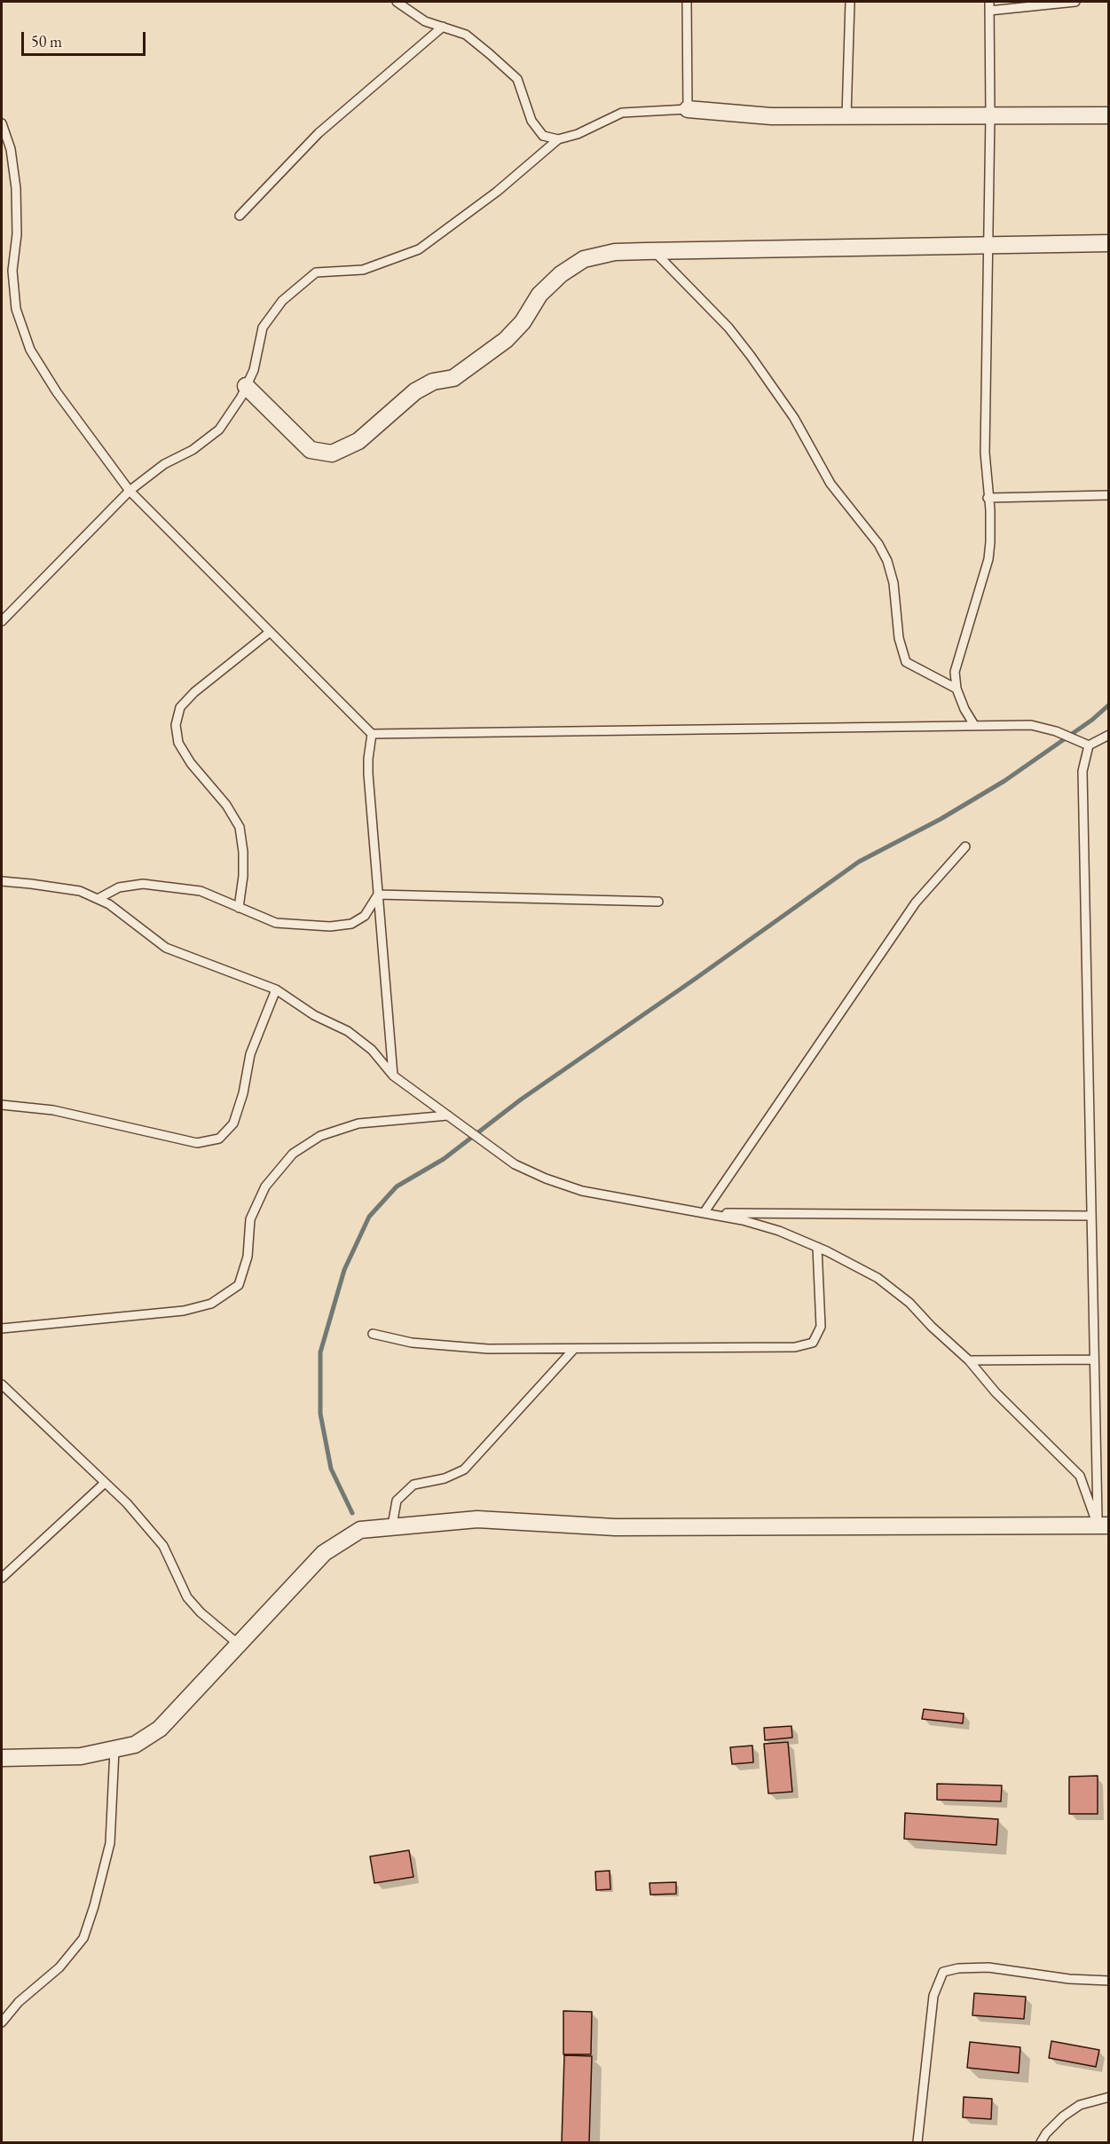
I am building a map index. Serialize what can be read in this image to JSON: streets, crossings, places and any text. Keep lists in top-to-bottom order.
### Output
{
  "scale_bar": "50 m"
}
